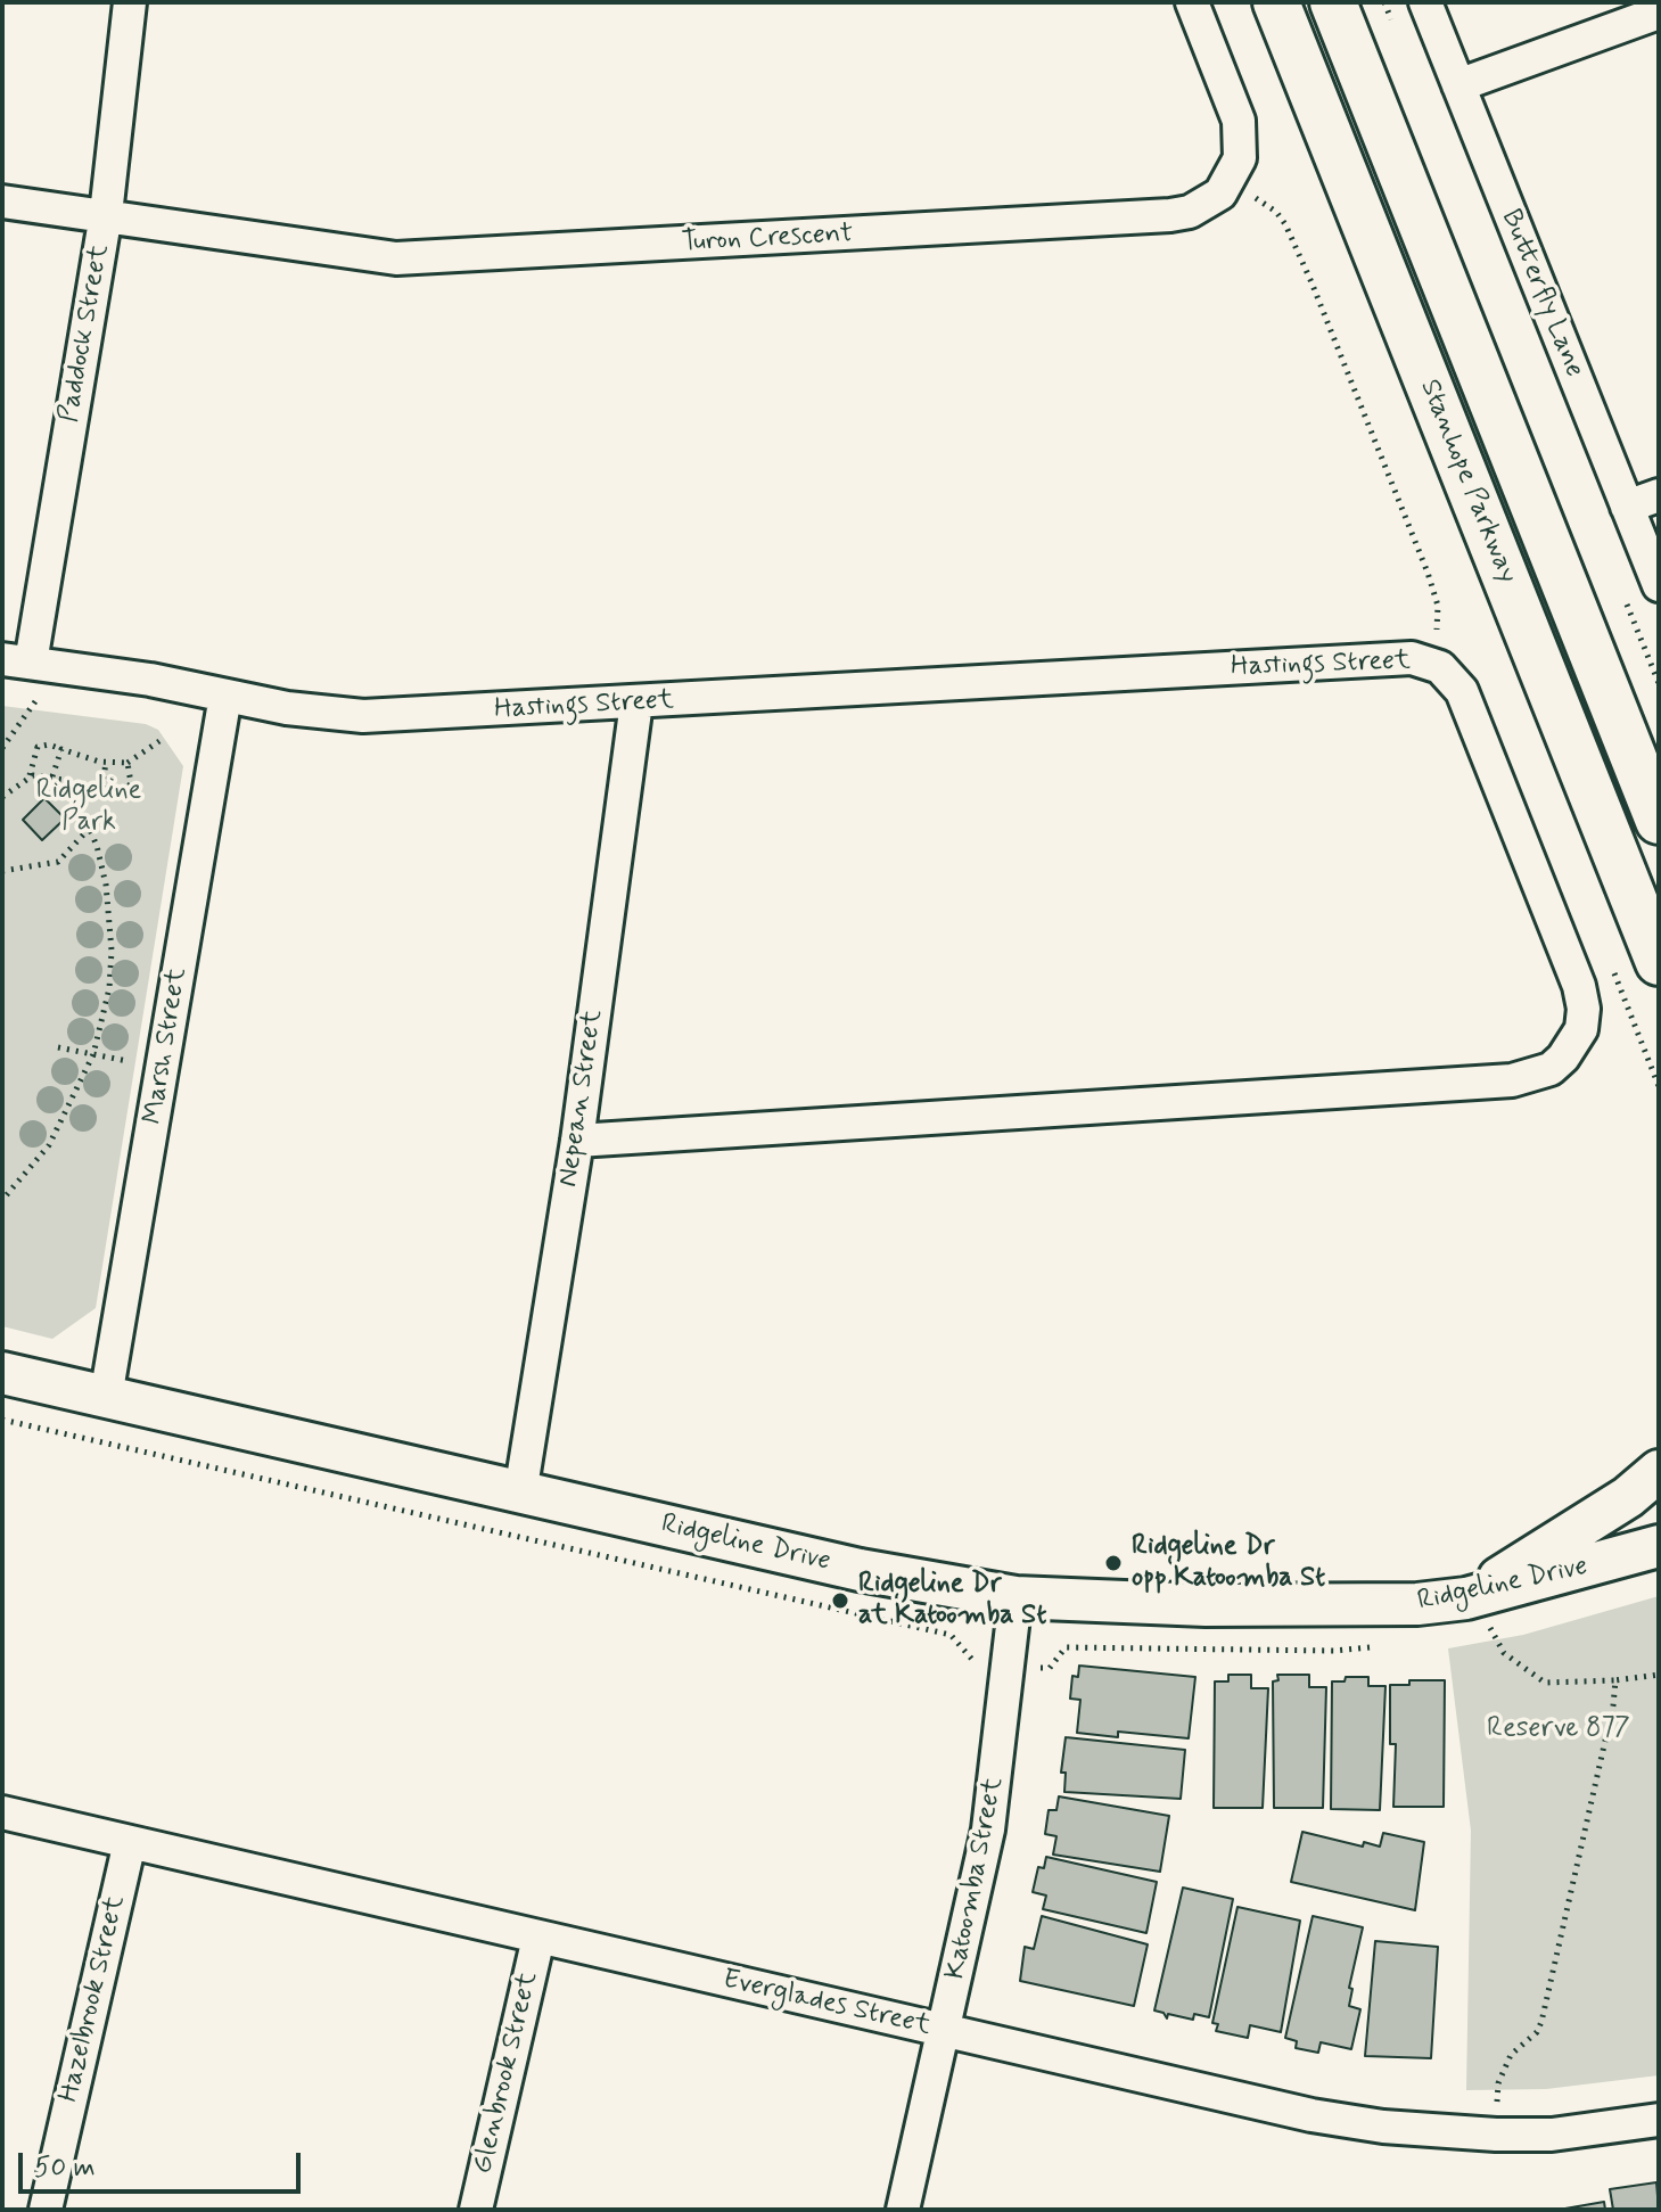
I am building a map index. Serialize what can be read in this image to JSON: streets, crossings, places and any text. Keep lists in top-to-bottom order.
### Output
{
  "streets": {
    "main road": ["Stanhope Parkway"],
    "street": [
      "Turon Crescent",
      "Butterfly Lane",
      "Paddock Street",
      "Hastings Street",
      "Marsh Street",
      "Nepean Street",
      "Ridgeline Drive",
      "Katoomba Street",
      "Hazelbrook Street",
      "Everglades Street",
      "Glenbrook Street"
    ]
  },
  "crossings": [
    ["Turon Crescent", "Paddock Street"],
    ["Paddock Street", "Hastings Street"],
    ["Hastings Street", "Marsh Street"],
    ["Hastings Street", "Nepean Street"],
    ["Marsh Street", "Ridgeline Drive"],
    ["Nepean Street", "Ridgeline Drive"],
    ["Ridgeline Drive", "Katoomba Street"],
    ["Katoomba Street", "Everglades Street"],
    ["Hazelbrook Street", "Everglades Street"],
    ["Everglades Street", "Glenbrook Street"]
  ],
  "parks": ["Ridgeline Park", "Reserve 877"],
  "places": ["Ridgeline Dr opp Katoomba St", "Ridgeline Dr at Katoomba St"],
  "scale_bar": "50 m"
}
